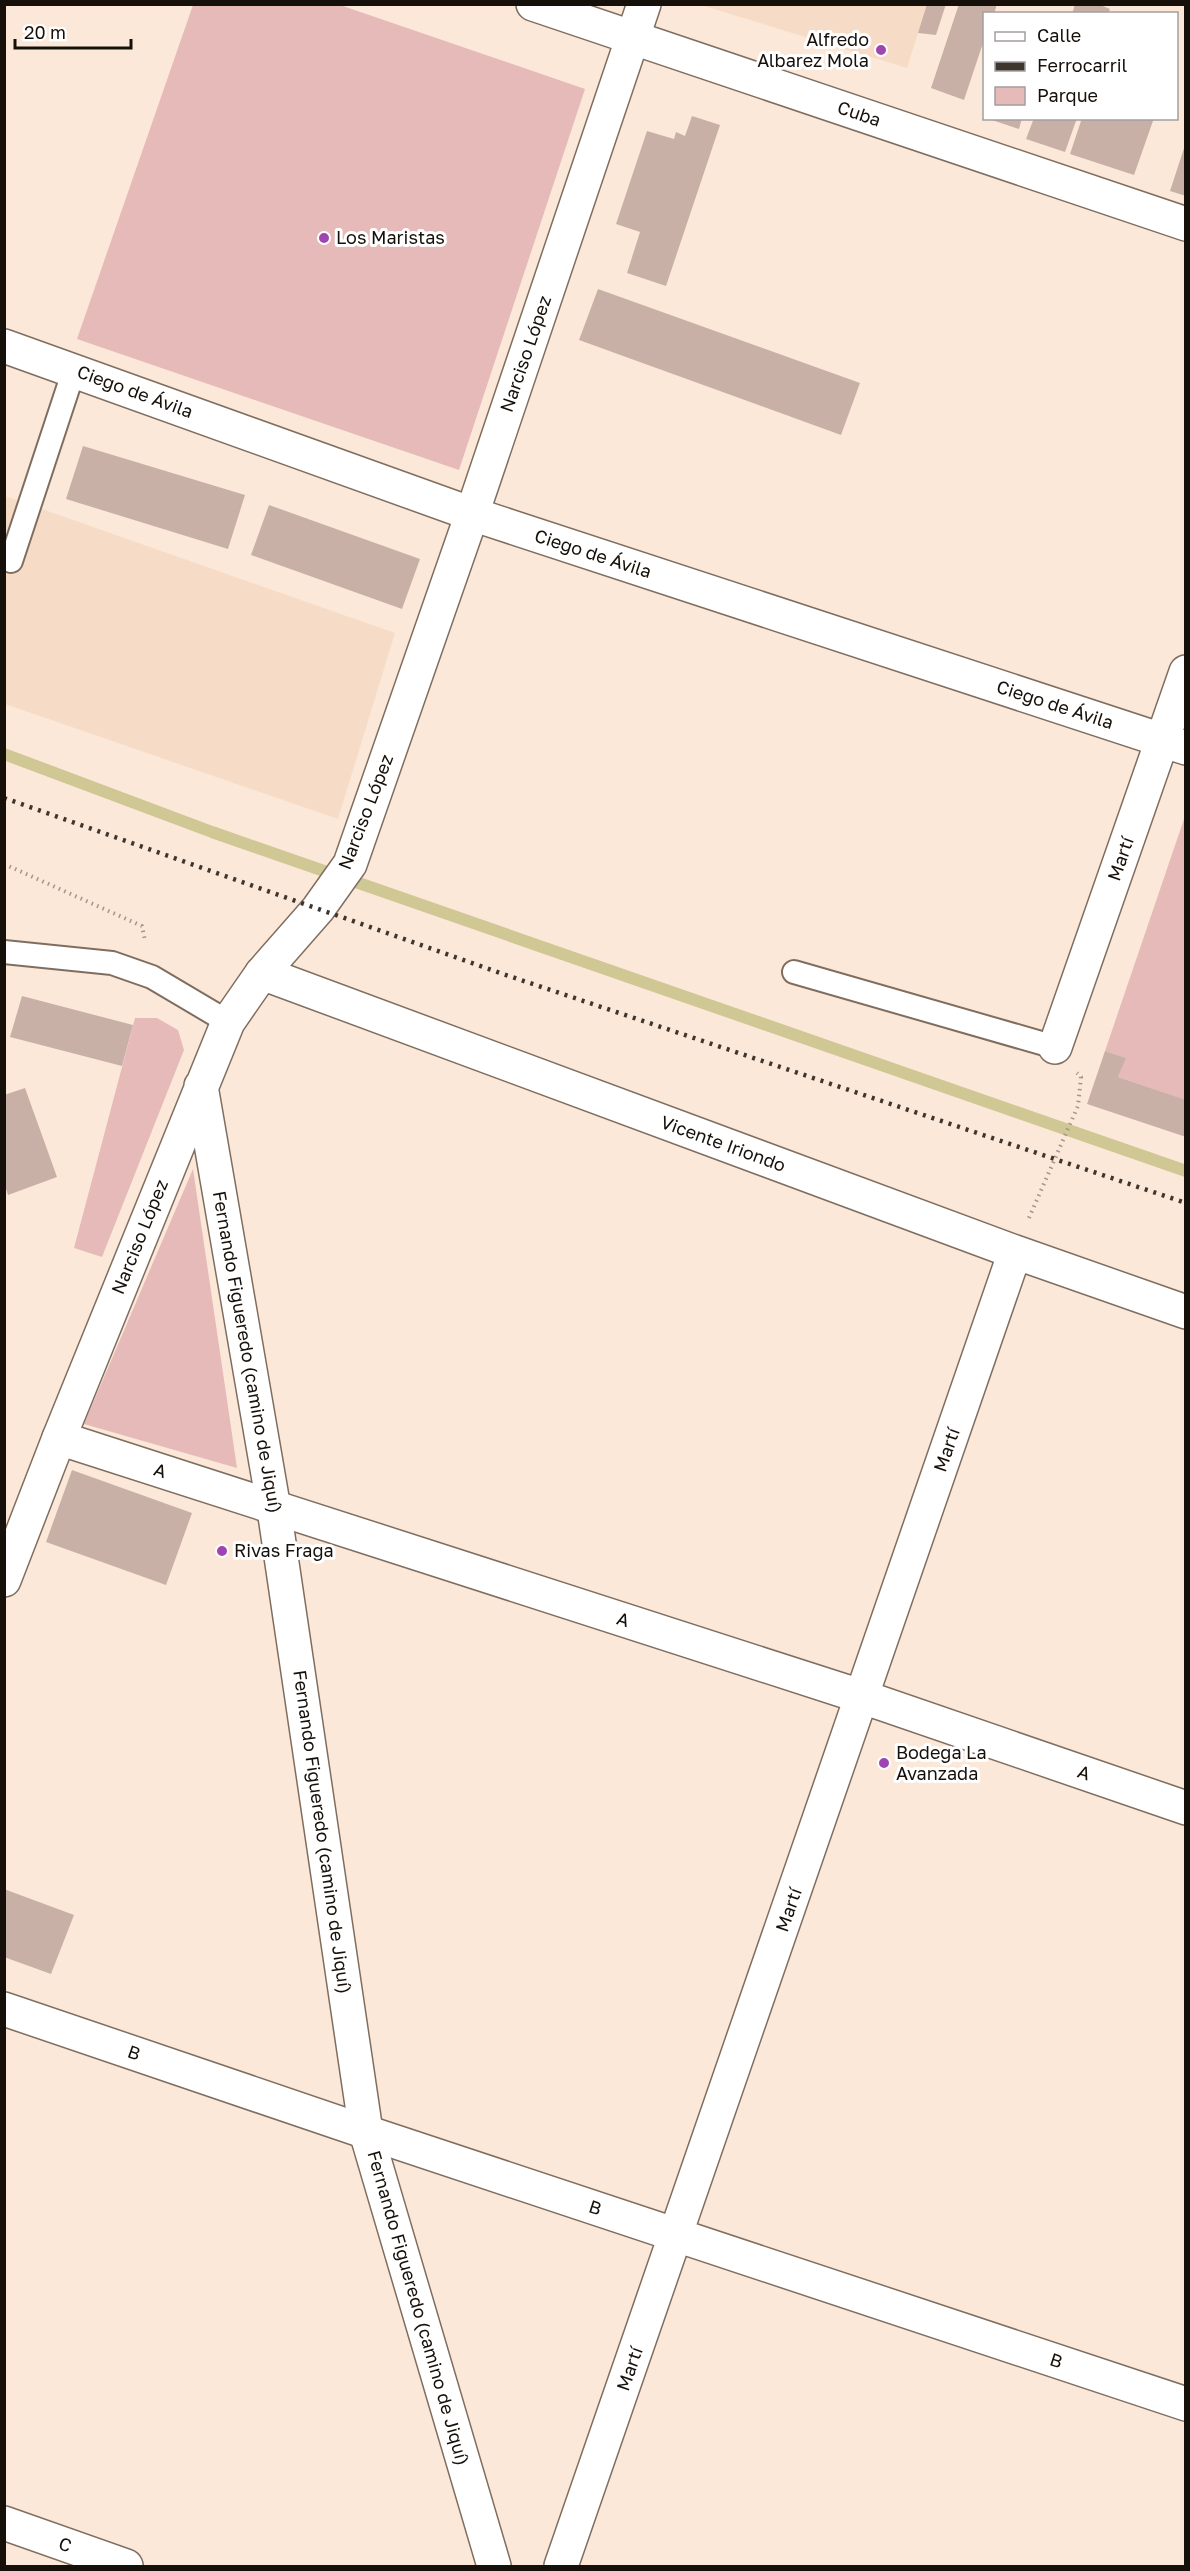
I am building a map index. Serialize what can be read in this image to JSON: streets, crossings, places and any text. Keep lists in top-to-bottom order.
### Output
{
  "streets": {
    "street": [
      "Cuba",
      "Narciso López",
      "Ciego de Ávila",
      "Martí",
      "Vicente Iriondo",
      "Fernando Figueredo (camino de Jiquí)",
      "A",
      "B",
      "C"
    ]
  },
  "crossings": [
    ["Cuba", "Narciso López"],
    ["Narciso López", "Ciego de Ávila"],
    ["Narciso López", "Vicente Iriondo"],
    ["Narciso López", "Fernando Figueredo (camino de Jiquí)"],
    ["Narciso López", "A"],
    ["Ciego de Ávila", "Martí"],
    ["Martí", "Vicente Iriondo"],
    ["Martí", "A"],
    ["Martí", "B"],
    ["Fernando Figueredo (camino de Jiquí)", "A"],
    ["Fernando Figueredo (camino de Jiquí)", "B"]
  ],
  "places": [
    "Alfredo Albarez Mola",
    "Los Maristas",
    "Rivas Fraga",
    "Bodega La Avanzada"
  ],
  "legend": ["Calle", "Ferrocarril", "Parque"],
  "scale_bar": "20 m"
}
